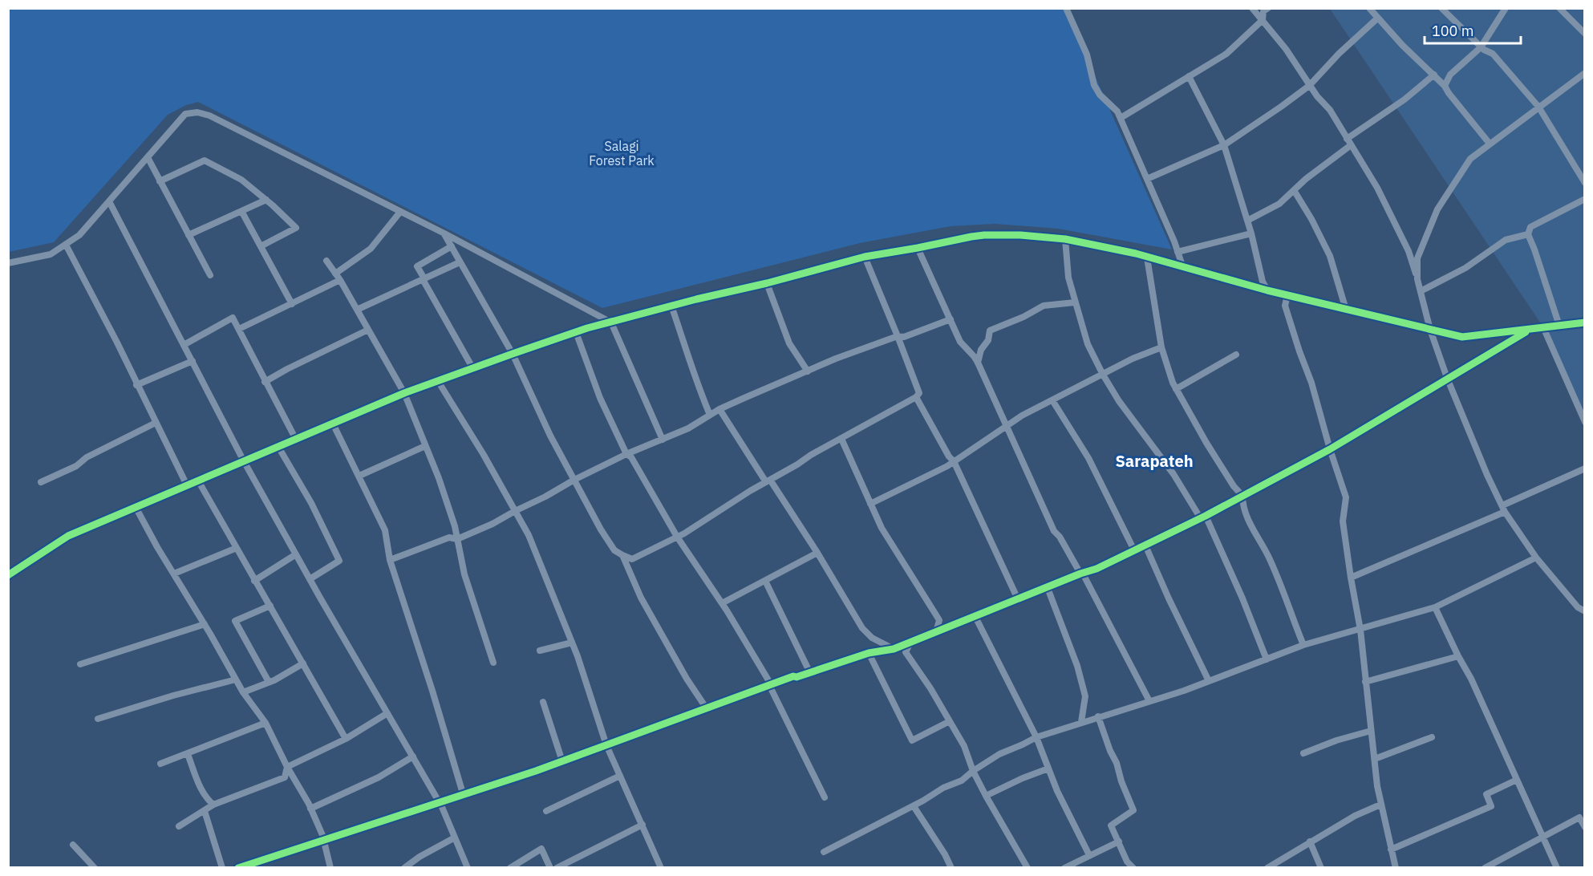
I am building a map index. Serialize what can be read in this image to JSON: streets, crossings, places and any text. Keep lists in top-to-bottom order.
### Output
{
  "districts": ["Sarapateh"],
  "parks": ["Salagi Forest Park"],
  "scale_bar": "100 m"
}
